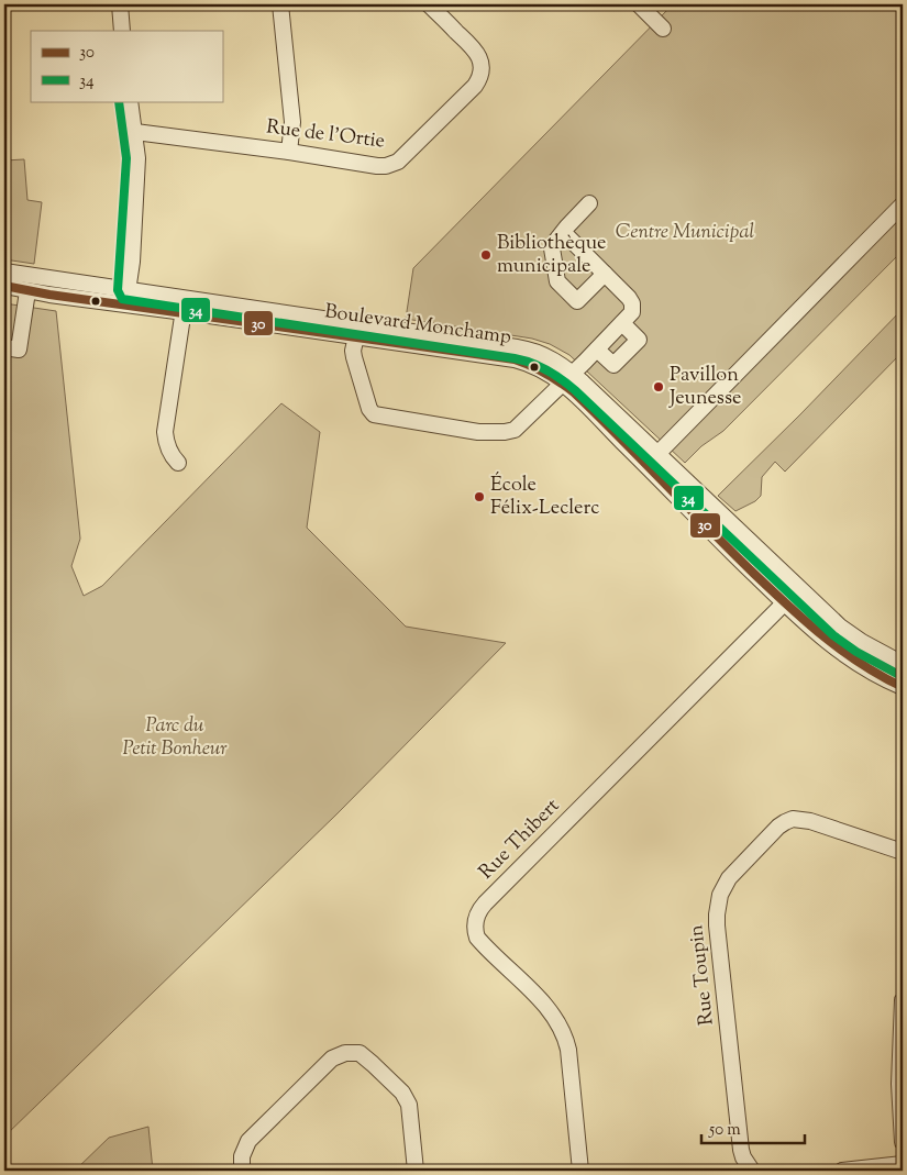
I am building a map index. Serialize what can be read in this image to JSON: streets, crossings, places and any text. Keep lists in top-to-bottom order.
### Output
{
  "streets": {
    "street": [
      "Rue de l'Ortie",
      "Boulevard Monchamp",
      "Rue Thibert",
      "Rue Toupin"
    ]
  },
  "crossings": [
    ["Boulevard Monchamp", "Rue Thibert"]
  ],
  "parks": ["Centre Municipal", "Parc du Petit Bonheur"],
  "places": ["Bibliothèque municipale", "Pavillon Jeunesse", "École Félix-Leclerc"],
  "lines": ["transit line 34", "transit line 30"],
  "legend": ["30", "34"],
  "scale_bar": "50 m"
}
